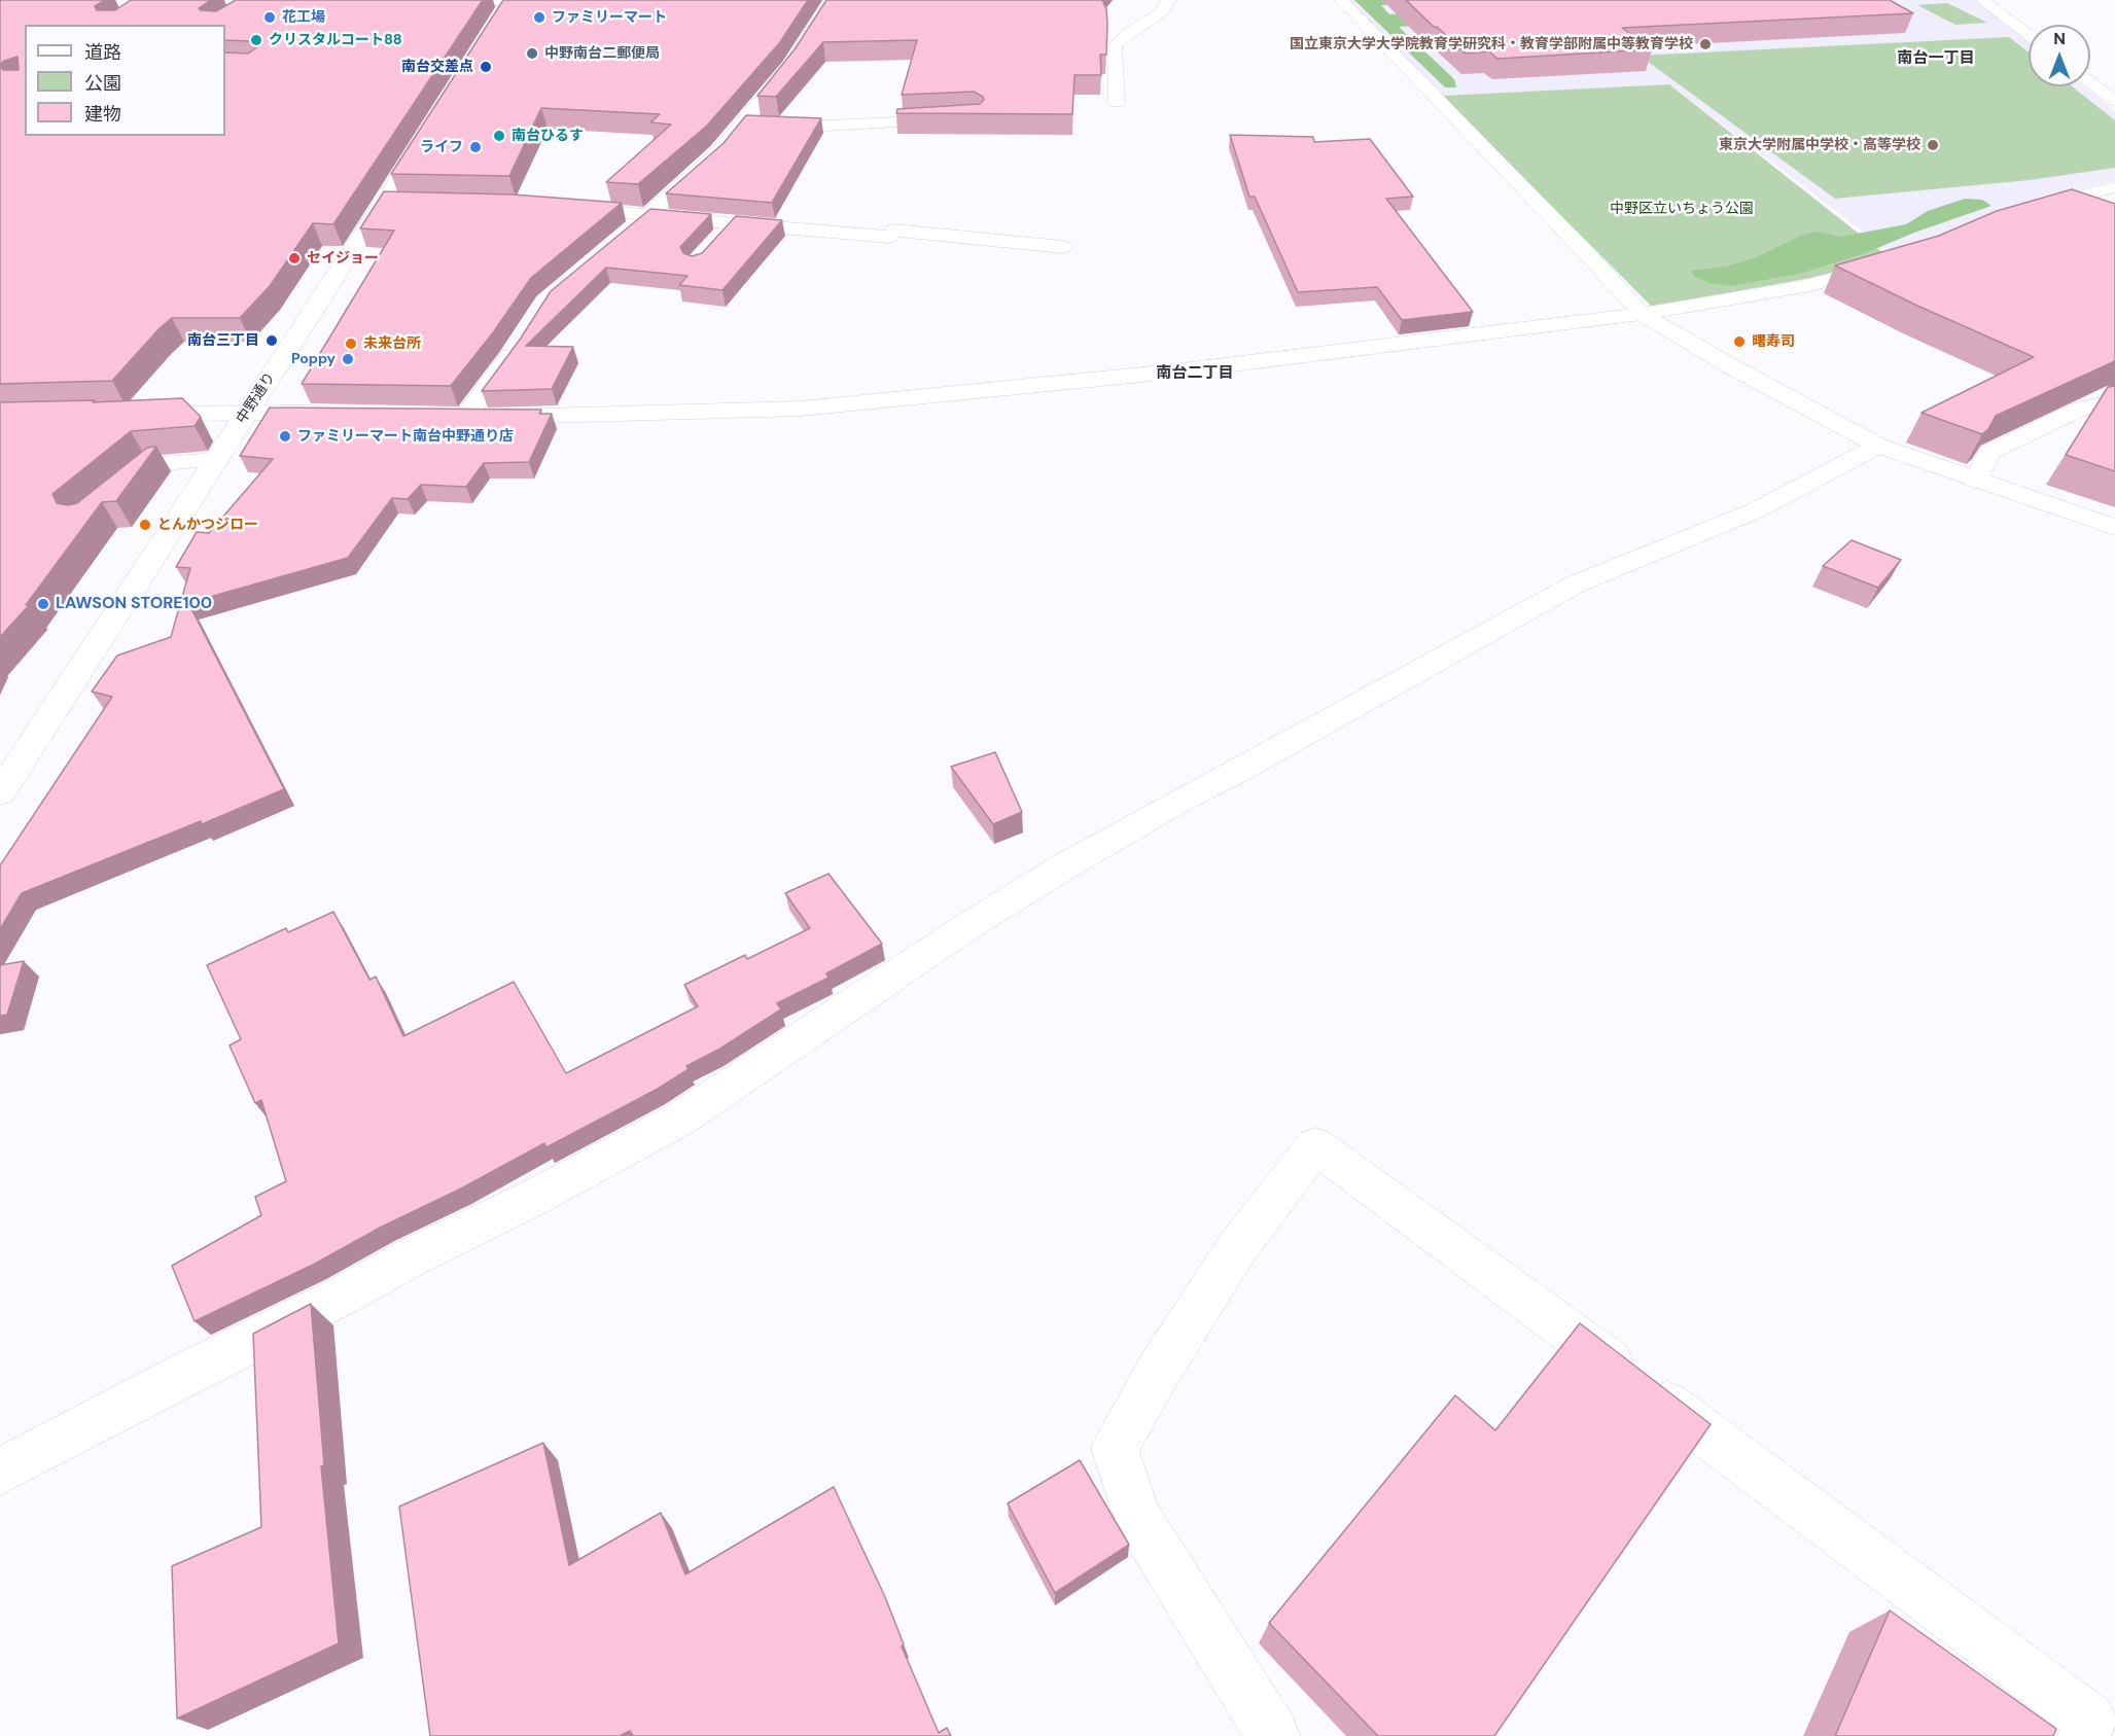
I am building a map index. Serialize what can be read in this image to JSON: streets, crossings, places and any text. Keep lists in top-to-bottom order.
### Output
{
  "streets": {
    "street": ["中野通り"]
  },
  "districts": ["南台一丁目", "南台二丁目"],
  "parks": ["中野区立いちょう公園"],
  "places": [
    "花工場",
    "ファミリーマート",
    "クリスタルコート88",
    "国立東京大学大学院教育学研究科・教育学部附属中等教育学校",
    "中野南台二郵便局",
    "南台交差点",
    "南台ひるす",
    "東京大学附属中学校・高等学校",
    "ライフ",
    "セイジョー",
    "南台三丁目",
    "曙寿司",
    "未来台所",
    "Poppy",
    "ファミリーマート南台中野通り店",
    "とんかつジロー",
    "LAWSON STORE100"
  ],
  "legend": ["道路", "公園", "建物"],
  "north": "top"
}
